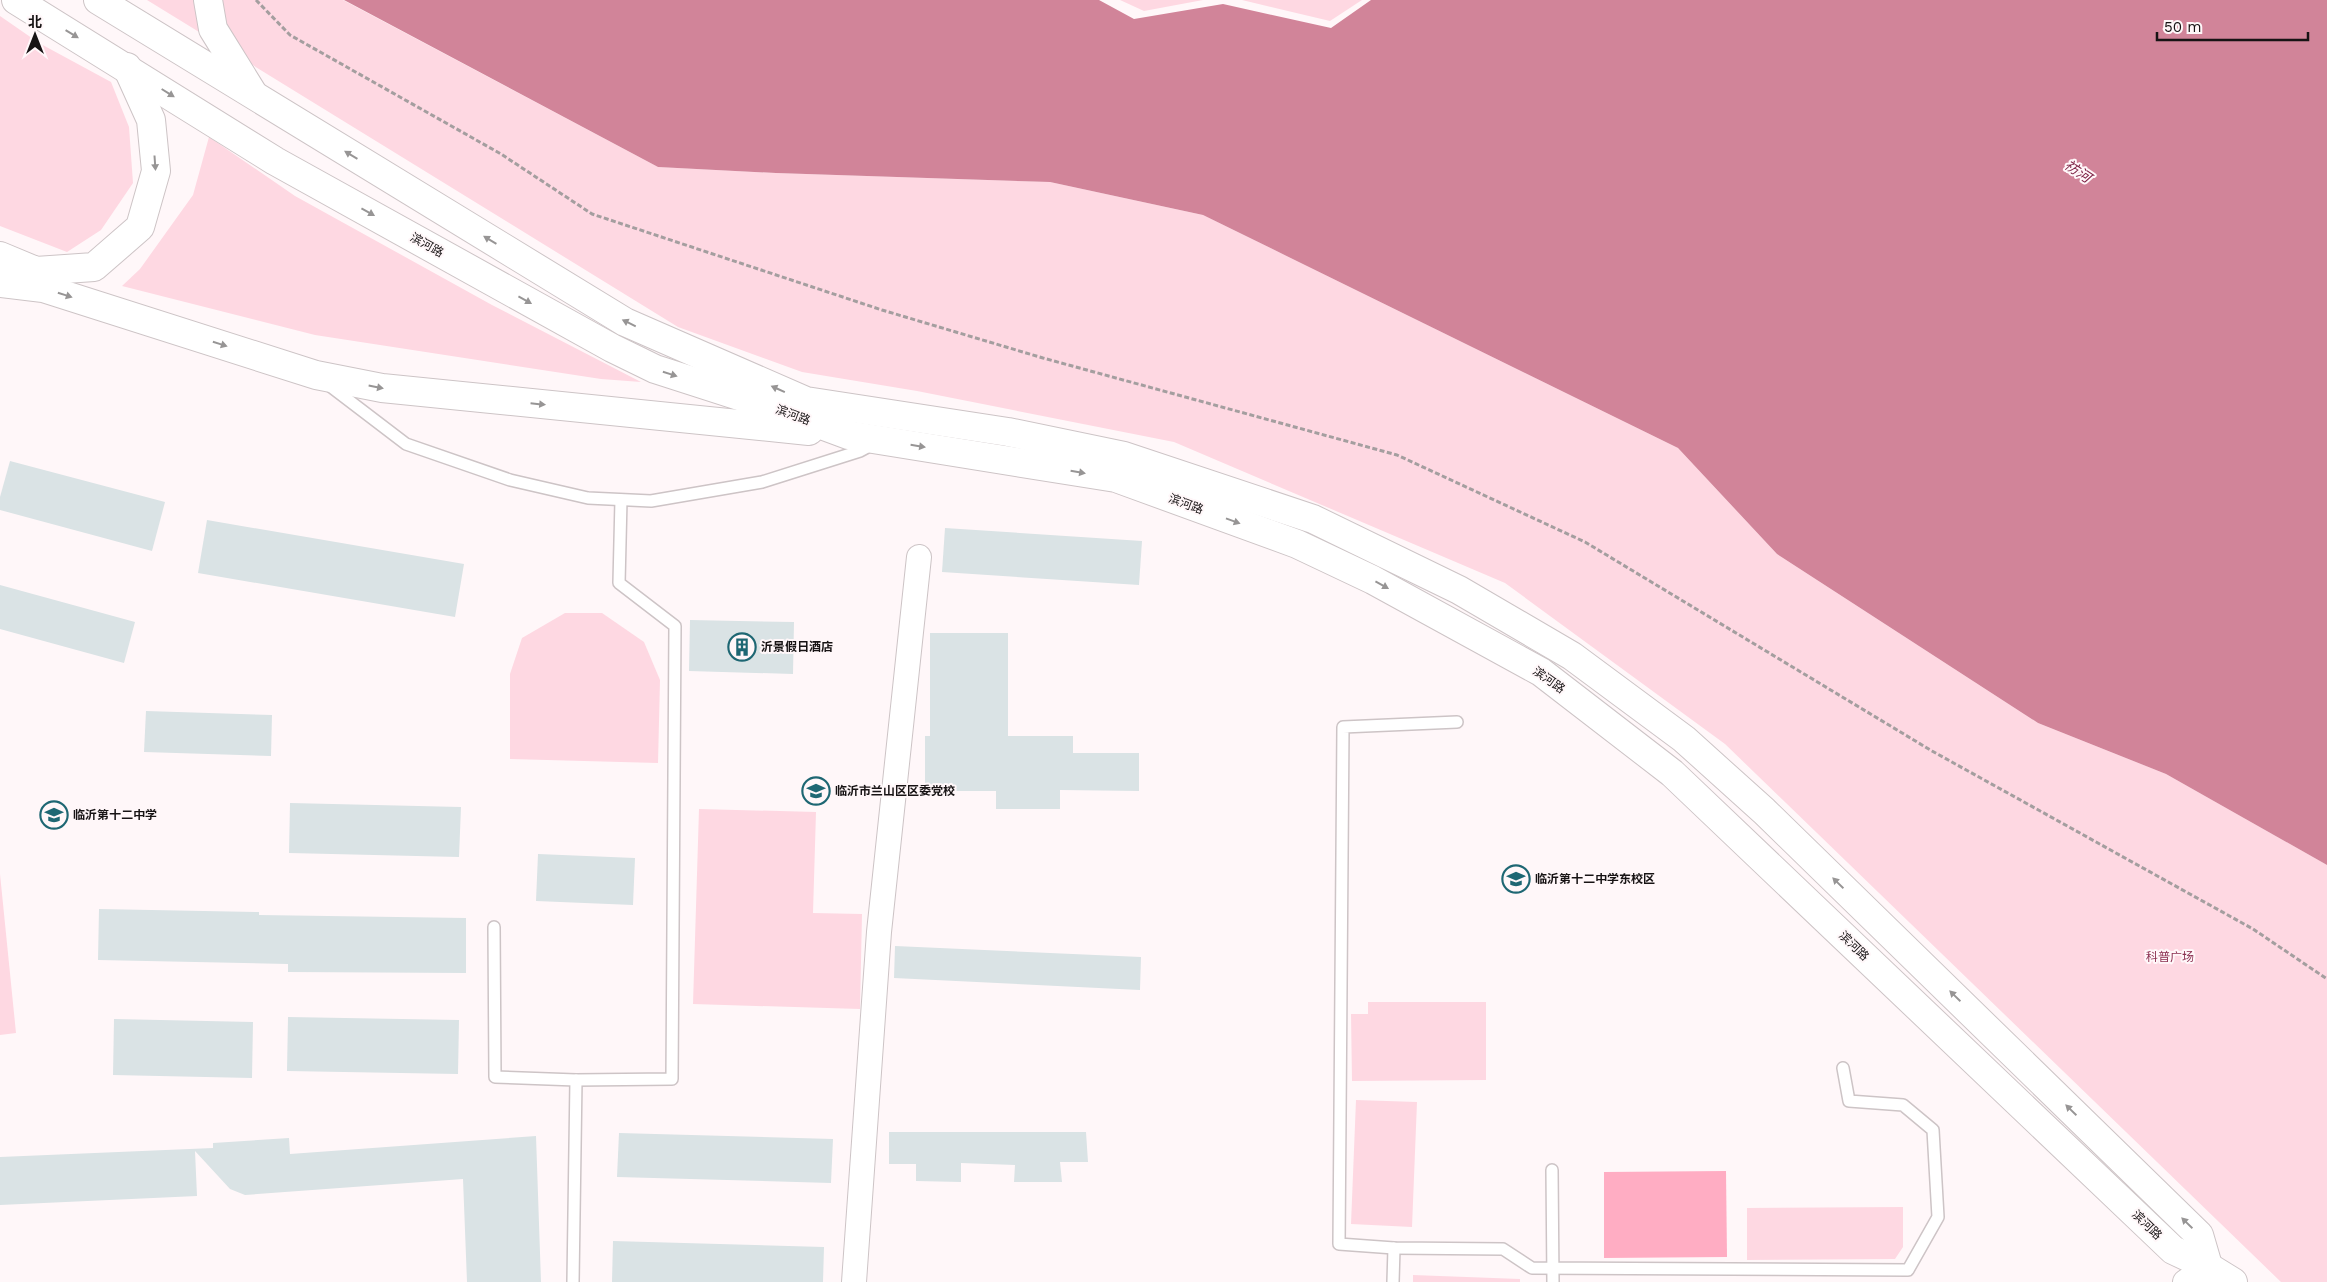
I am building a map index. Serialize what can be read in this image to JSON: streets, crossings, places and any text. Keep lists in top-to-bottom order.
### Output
{
  "streets": {
    "main road": ["滨河路"]
  },
  "water": ["祊河"],
  "parks": ["科普广场"],
  "places": {
    "building": ["沂景假日酒店"],
    "school or university": ["临沂市兰山区区委党校", "临沂第十二中学", "临沂第十二中学东校区"]
  },
  "scale_bar": "50 m",
  "north": "top"
}
